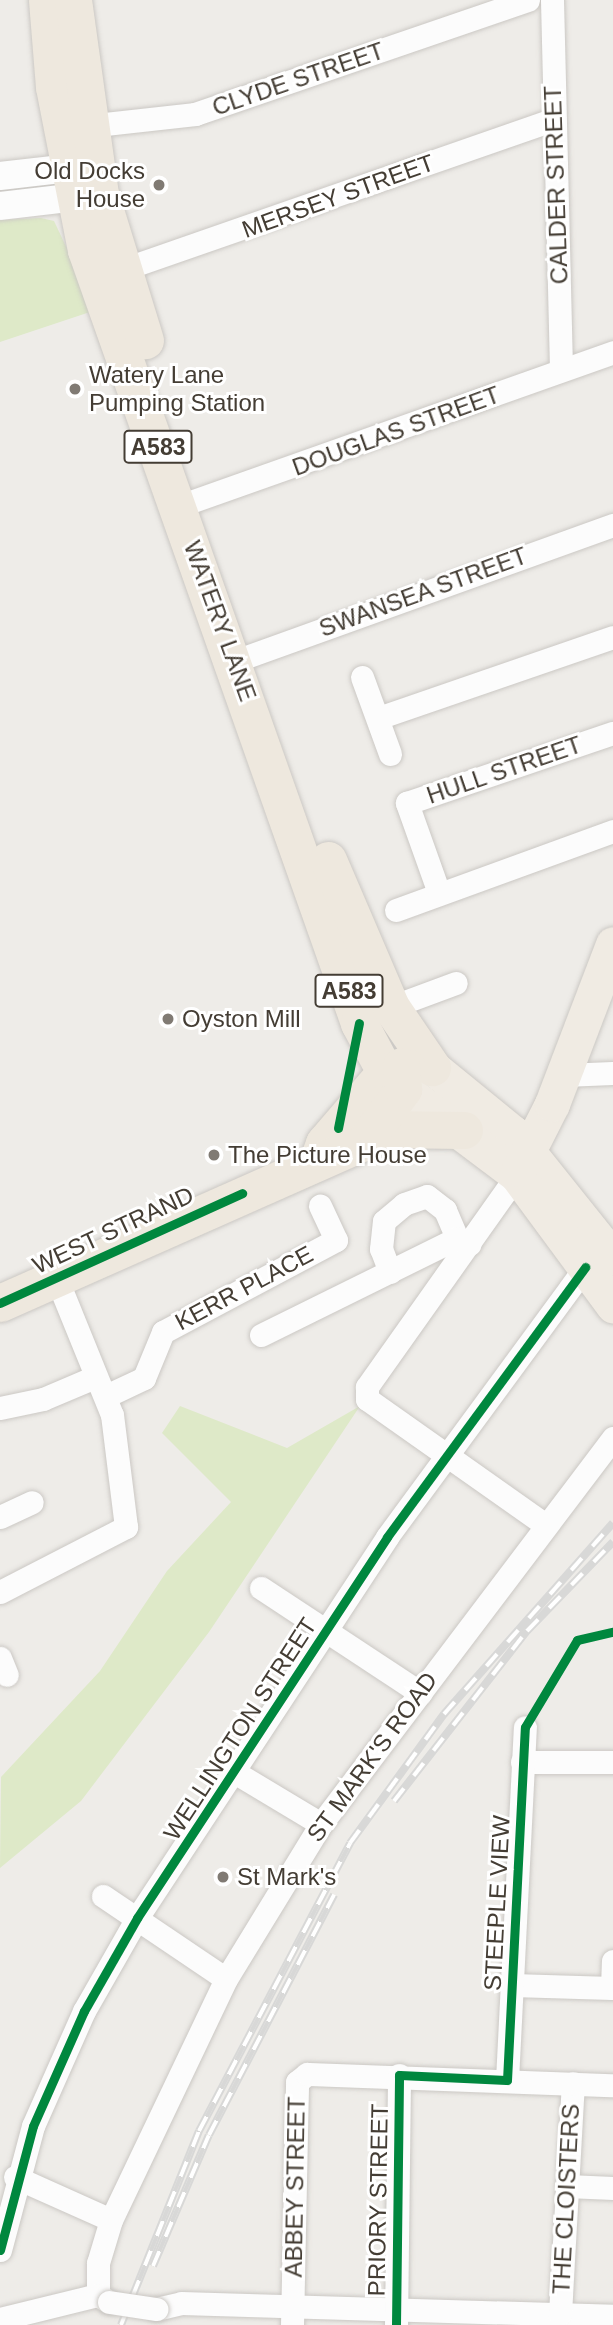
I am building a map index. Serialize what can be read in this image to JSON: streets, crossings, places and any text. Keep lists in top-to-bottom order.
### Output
{
  "streets": {
    "highway": ["A583", "WATERY LANE", "WEST STRAND"],
    "street": [
      "CLYDE STREET",
      "CALDER STREET",
      "MERSEY STREET",
      "DOUGLAS STREET",
      "SWANSEA STREET",
      "HULL STREET",
      "KERR PLACE",
      "WELLINGTON STREET",
      "ST MARK'S ROAD",
      "STEEPLE VIEW",
      "ABBEY STREET",
      "THE CLOISTERS",
      "PRIORY STREET"
    ]
  },
  "crossings": [
    ["CLYDE STREET", "WATERY LANE"],
    ["CALDER STREET", "MERSEY STREET"],
    ["CALDER STREET", "DOUGLAS STREET"],
    ["MERSEY STREET", "WATERY LANE"],
    ["DOUGLAS STREET", "WATERY LANE"],
    ["A583", "WATERY LANE"],
    ["A583", "WELLINGTON STREET"],
    ["SWANSEA STREET", "WATERY LANE"],
    ["WATERY LANE", "WEST STRAND"],
    ["ABBEY STREET", "PRIORY STREET"]
  ],
  "places": [
    "Old Docks House",
    "Watery Lane Pumping Station",
    "Oyston Mill",
    "The Picture House",
    "St Mark's"
  ]
}
